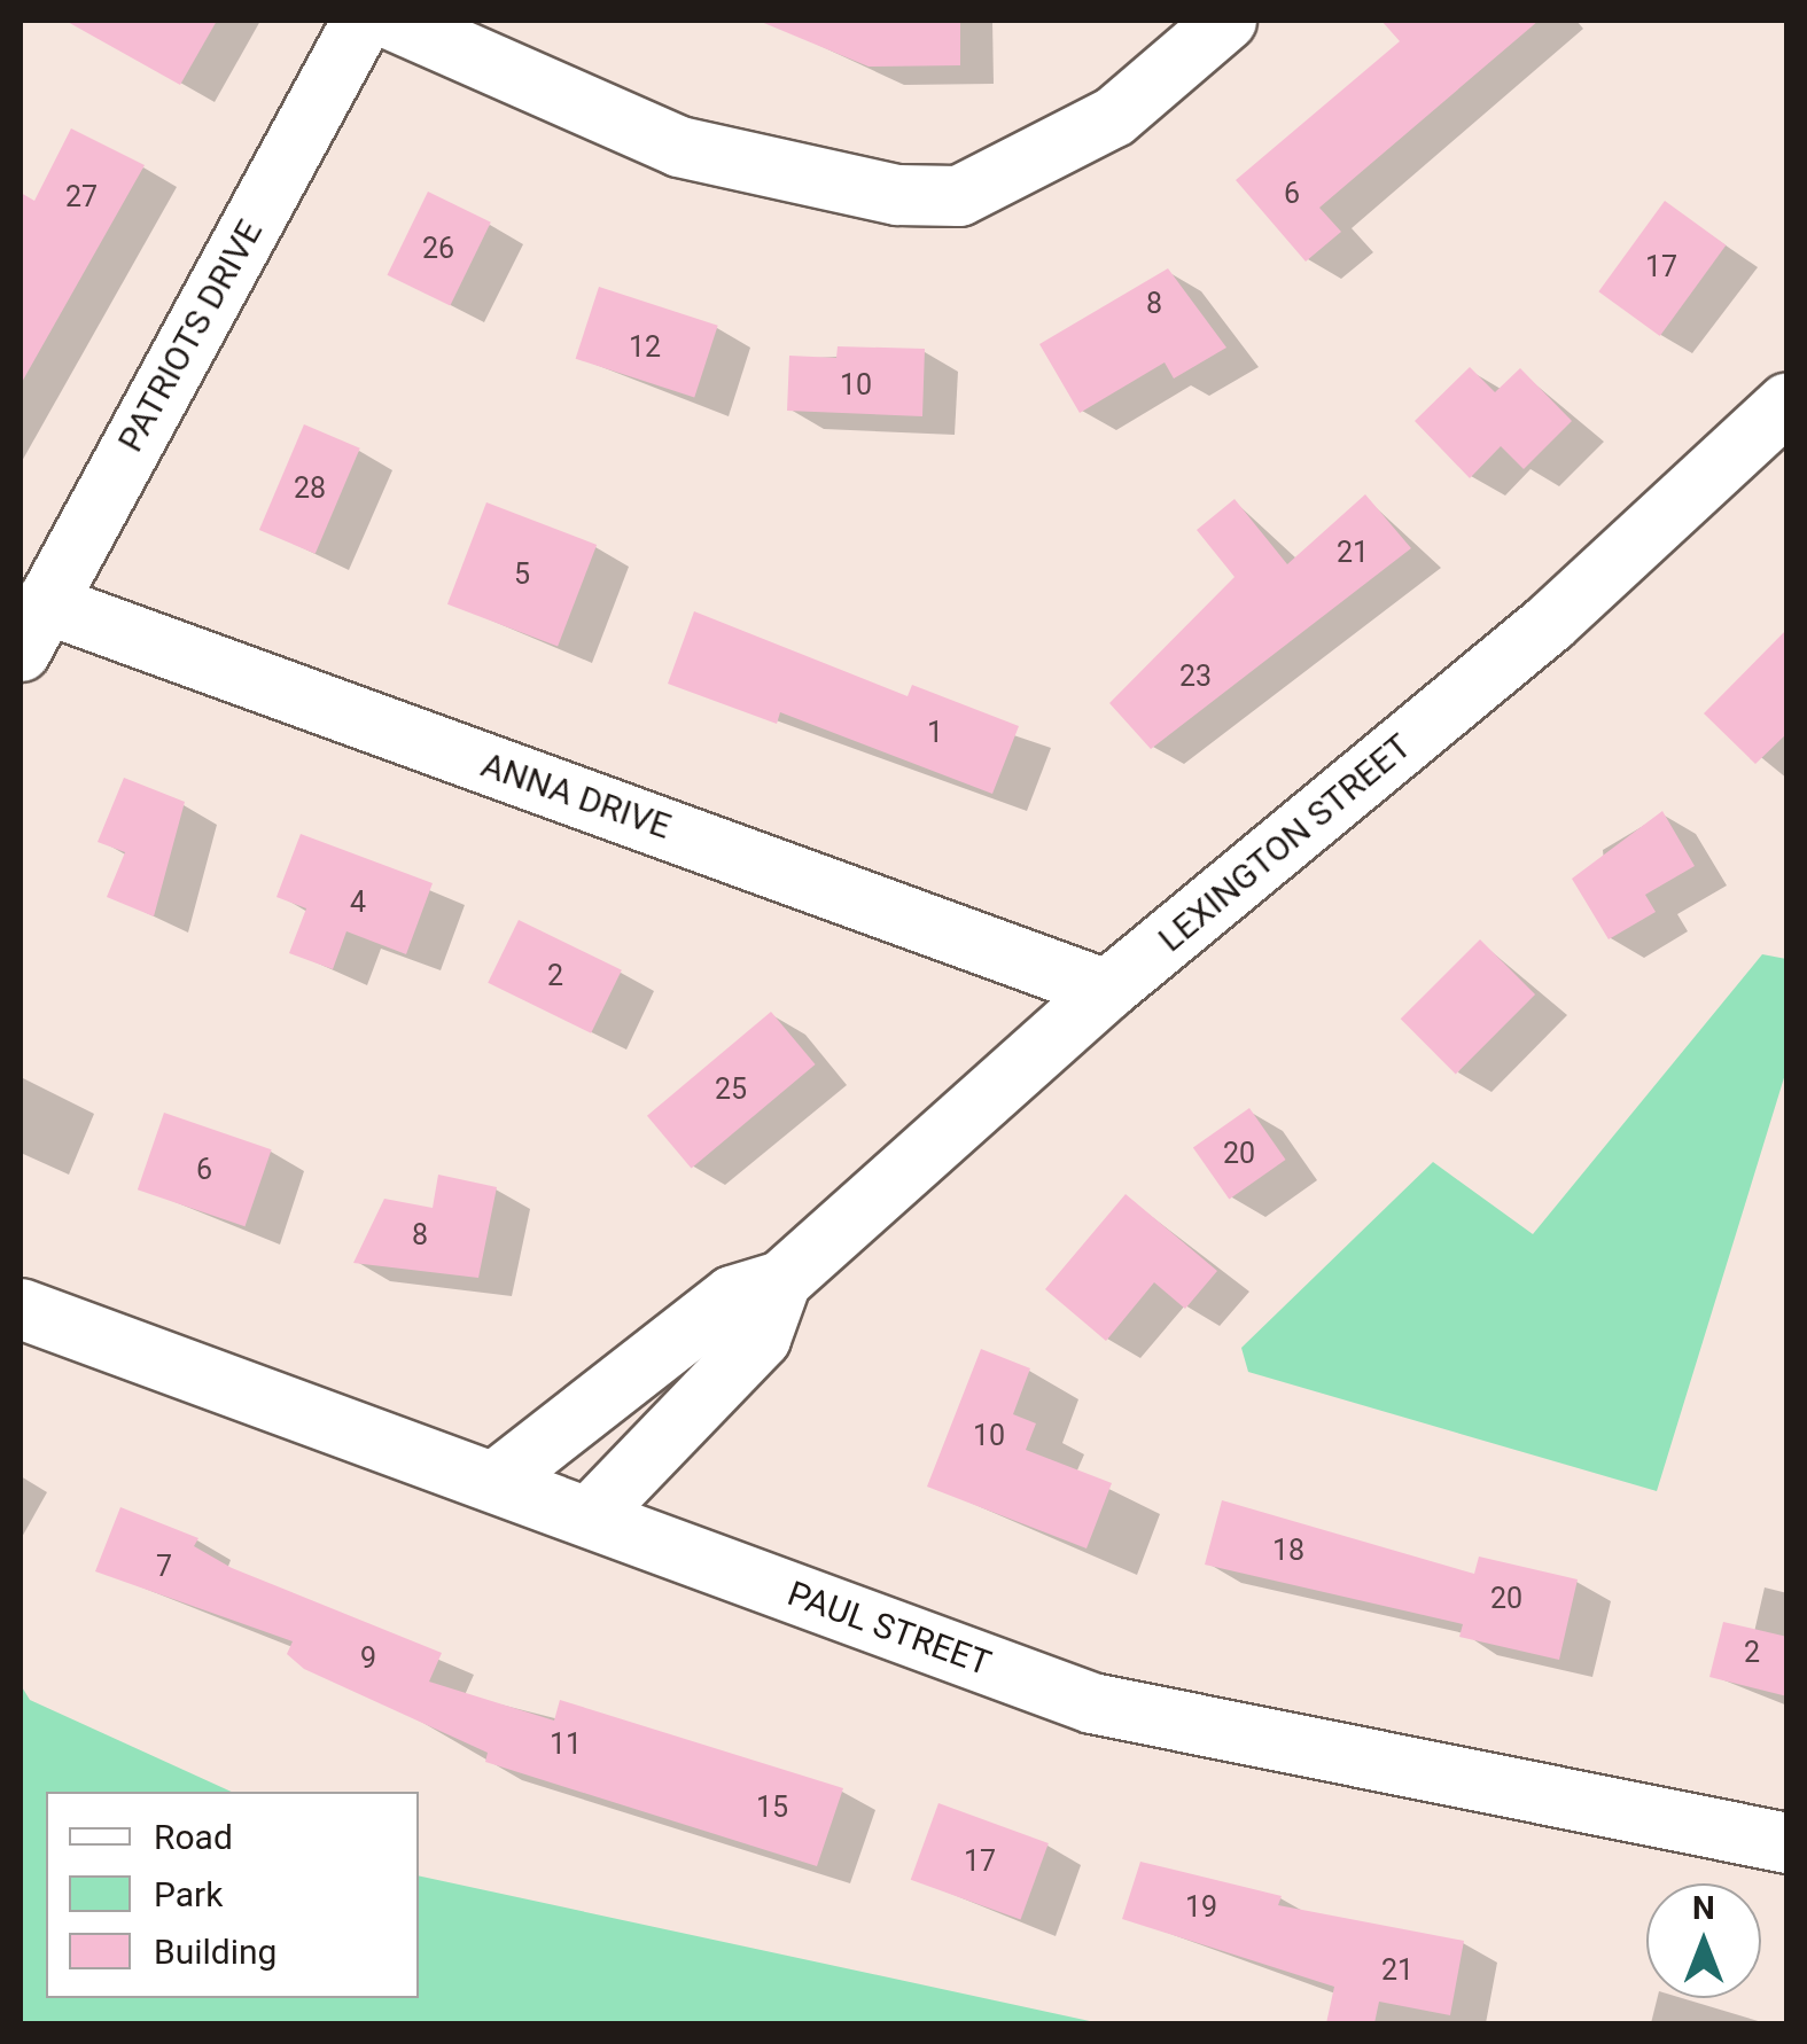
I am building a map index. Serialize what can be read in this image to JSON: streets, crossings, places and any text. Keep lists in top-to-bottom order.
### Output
{
  "streets": {
    "street": [
      "PATRIOTS DRIVE",
      "ANNA DRIVE",
      "LEXINGTON STREET",
      "PAUL STREET"
    ]
  },
  "crossings": [
    ["PATRIOTS DRIVE", "ANNA DRIVE"],
    ["ANNA DRIVE", "LEXINGTON STREET"],
    ["LEXINGTON STREET", "PAUL STREET"]
  ],
  "house_numbers": [
    "6",
    "27",
    "26",
    "17",
    "8",
    "12",
    "10",
    "28",
    "21",
    "5",
    "23",
    "1",
    "4",
    "2",
    "25",
    "20",
    "6",
    "8",
    "10",
    "18",
    "7",
    "20",
    "2",
    "9",
    "11",
    "15",
    "17",
    "19",
    "21"
  ],
  "legend": ["Road", "Park", "Building"],
  "north": "top"
}
